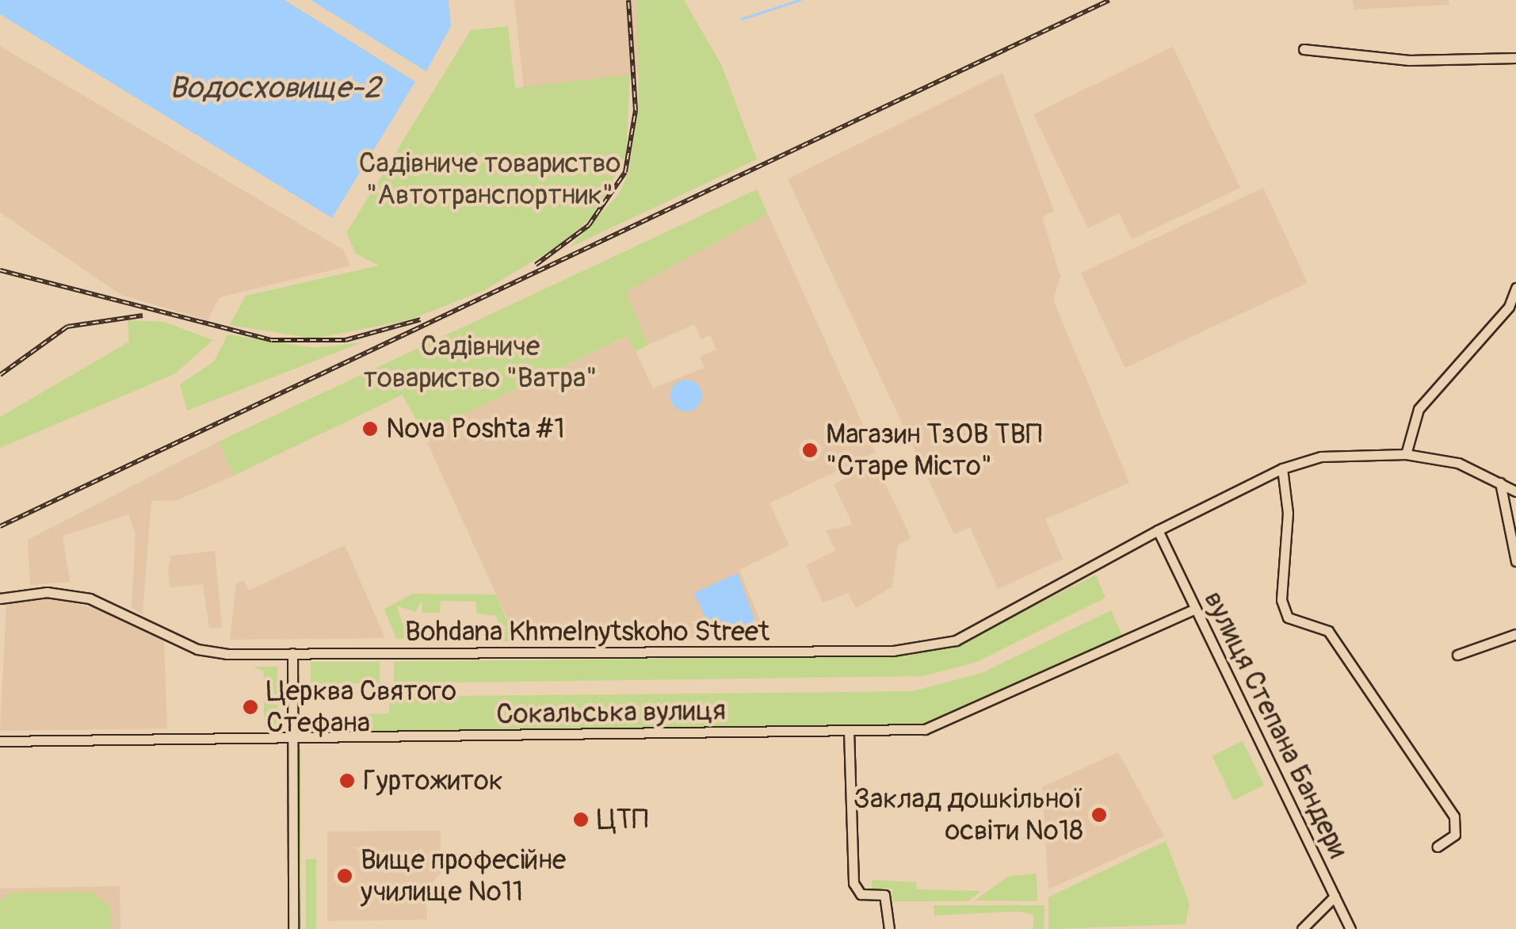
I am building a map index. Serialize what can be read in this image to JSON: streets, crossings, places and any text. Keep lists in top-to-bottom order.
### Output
{
  "streets": {
    "street": ["Bohdana Khmelnytskoho Street", "Сокальська вулиця", "вулиця Степана Бандери"]
  },
  "crossings": [
    ["Bohdana Khmelnytskoho Street", "вулиця Степана Бандери"],
    ["Сокальська вулиця", "вулиця Степана Бандери"]
  ],
  "water": ["Водосховище-2"],
  "parks": ["Садівниче товариство \"Автотранспортник\"", "Садівниче товариство \"Ватра\""],
  "places": [
    "Nova Poshta #1",
    "Магазин ТзОВ ТВП \"Старе Місто\"",
    "Церква Святого Стефана",
    "Гуртожиток",
    "Заклад дошкільної освіти №18",
    "ЦТП",
    "Вище професійне училище №11"
  ]
}
